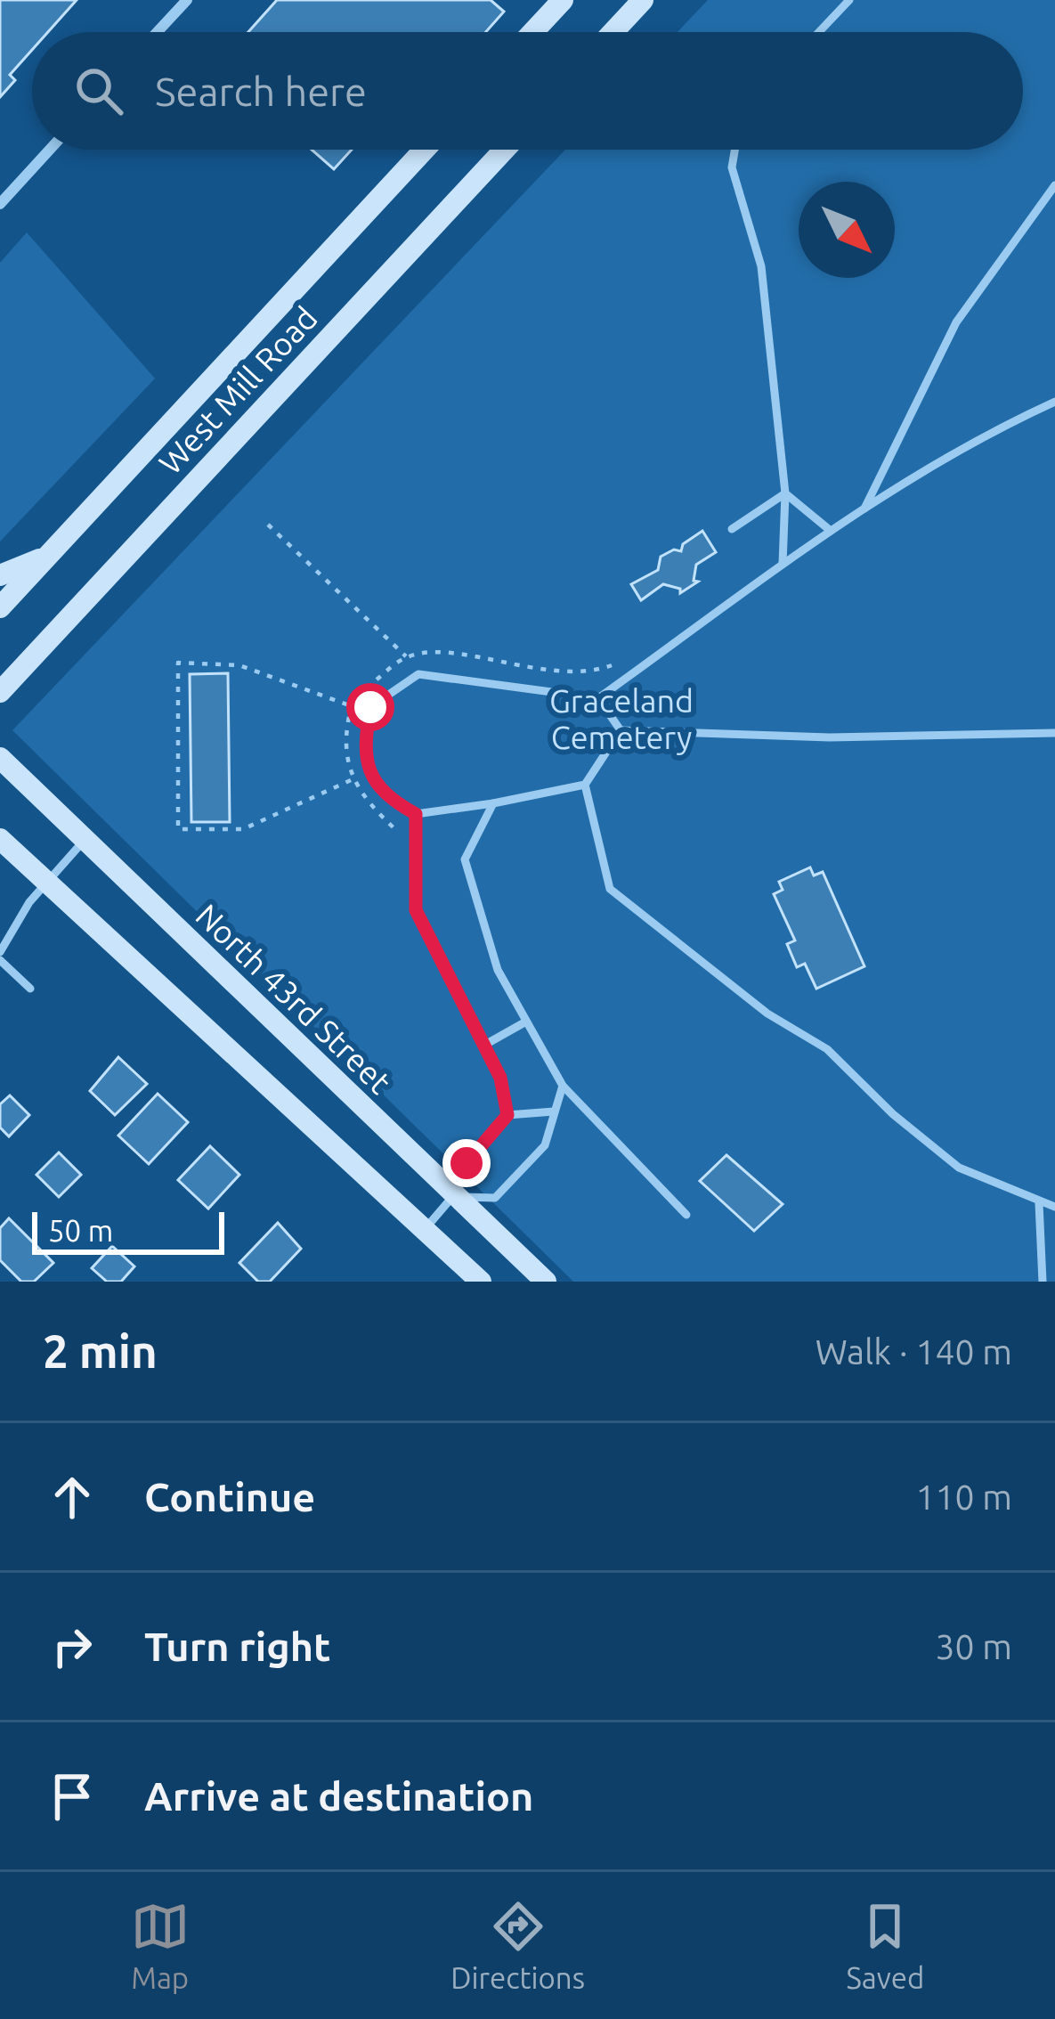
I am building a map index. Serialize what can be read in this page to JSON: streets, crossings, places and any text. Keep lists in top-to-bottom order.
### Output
{
  "streets": {
    "main road": ["West Mill Road", "North 43rd Street"]
  },
  "parks": ["Graceland Cemetery"],
  "scale_bar": "50 m",
  "north": "bottom right",
  "page": {
    "search": "Search here",
    "scale": "50 m",
    "heading": ["2 min", "Walk · 140 m"],
    "list": [
      ["Continue", "110 m"],
      ["Turn right", "30 m"],
      "Arrive at destination"
    ],
    "nav": ["Map", "Directions", "Saved"]
  }
}
